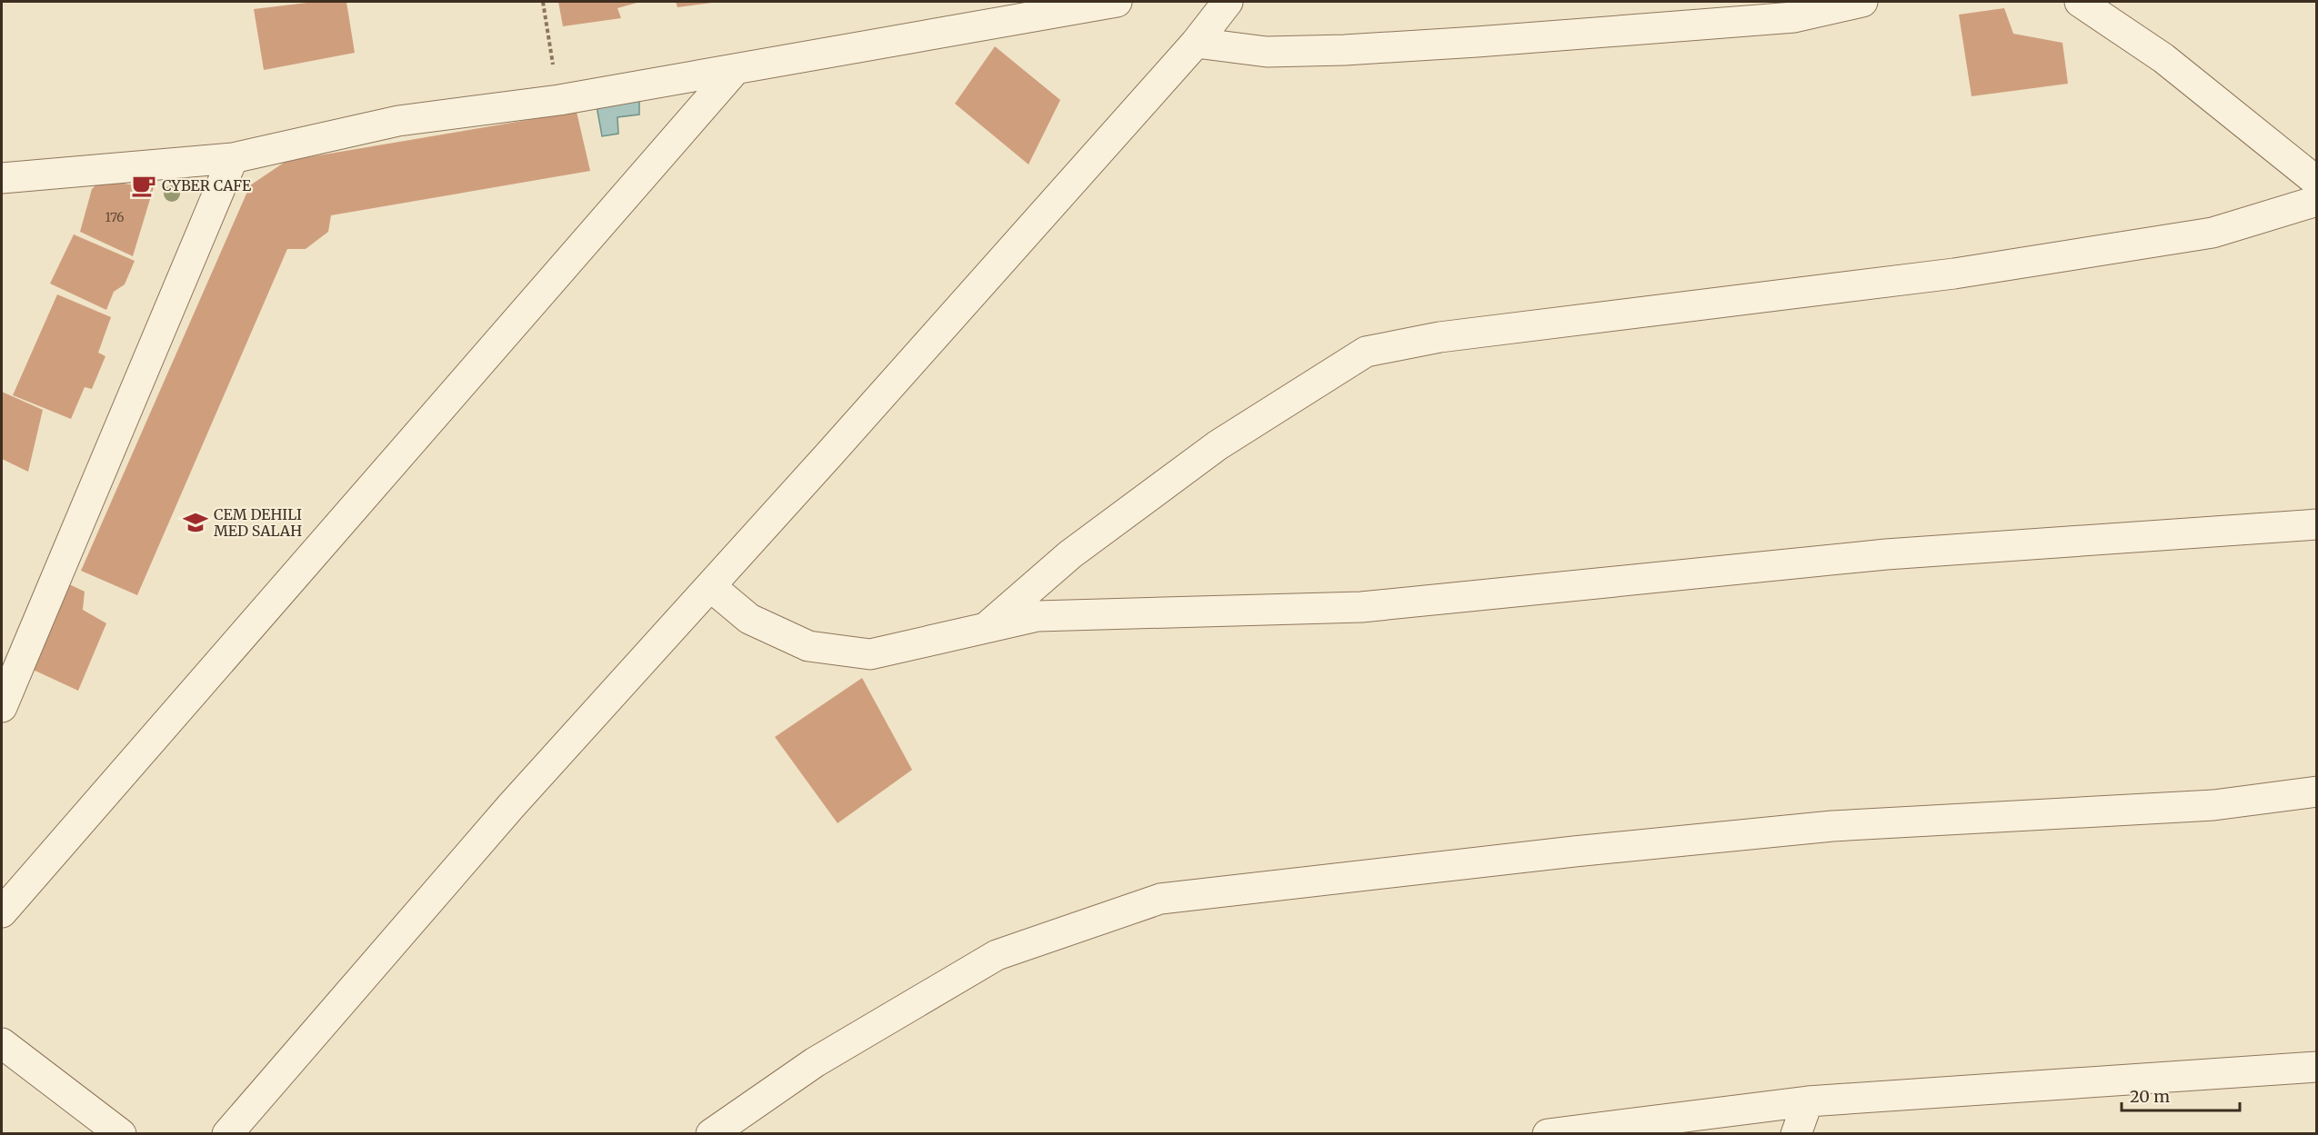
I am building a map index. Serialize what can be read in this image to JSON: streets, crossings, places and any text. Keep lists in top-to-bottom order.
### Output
{
  "places": {
    "cafe": ["CYBER CAFE"],
    "school or university": ["CEM DEHILI MED SALAH"]
  },
  "house_numbers": ["176"],
  "scale_bar": "20 m"
}
